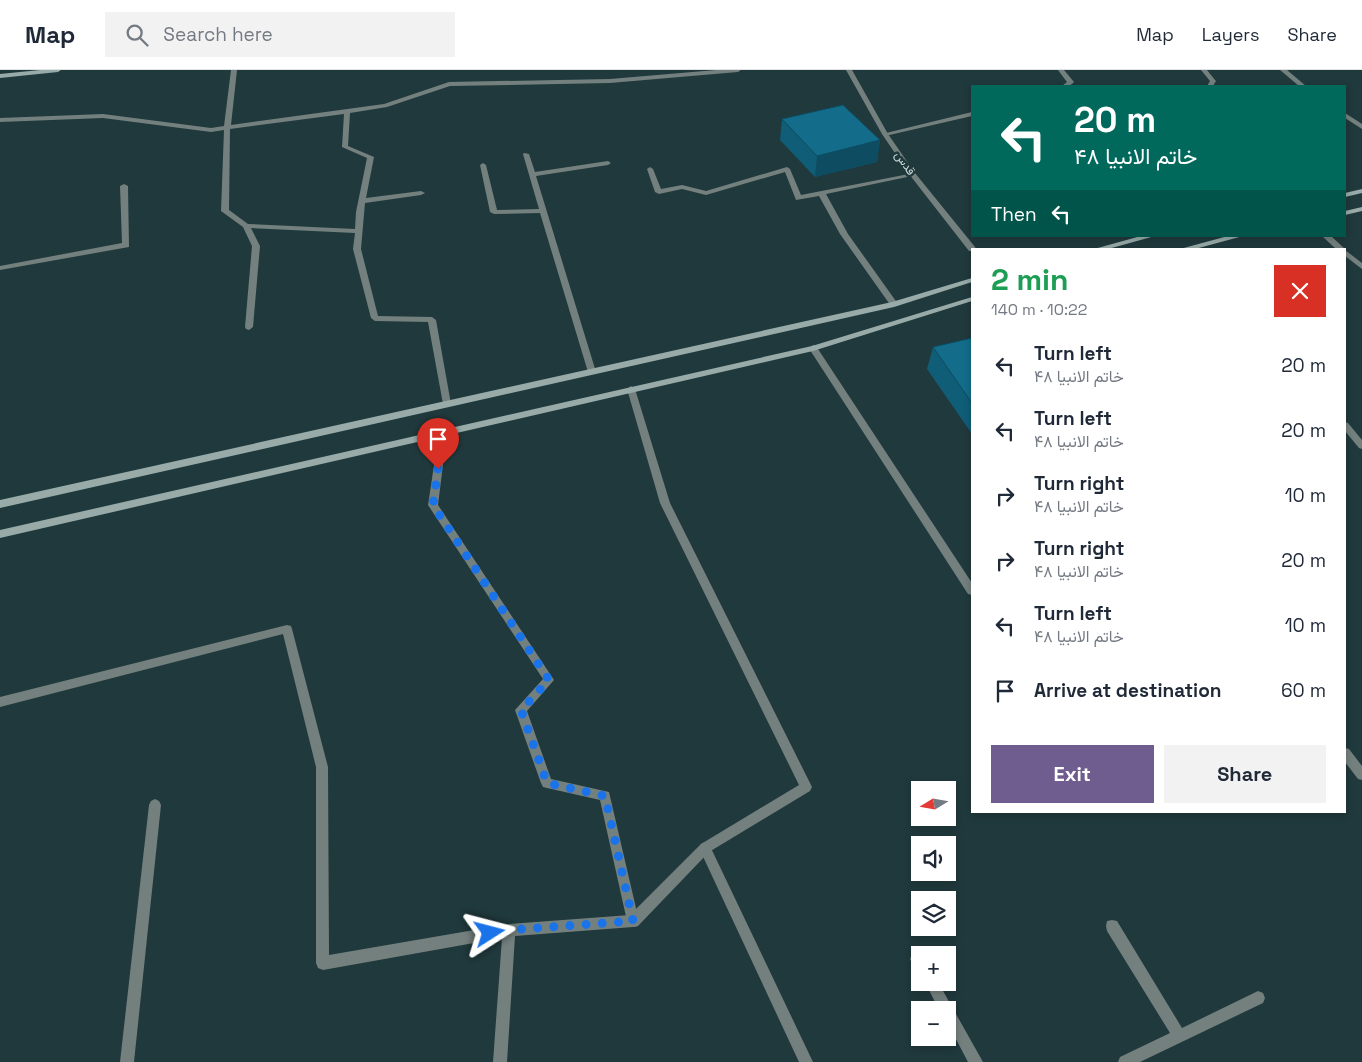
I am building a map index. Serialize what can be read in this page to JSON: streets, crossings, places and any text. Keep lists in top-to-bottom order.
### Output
{
  "streets": {
    "street": ["قدس"]
  },
  "north": "left",
  "page": {
    "header": "Map",
    "search": "Search here",
    "nav": ["Map", "Layers", "Share"],
    "turn": ["20 m", "خاتم الانبیا ۴۸"],
    "then": "Then",
    "heading": ["2 min", "140 m · 10:22"],
    "list": [
      {
        "name": "Turn left",
        "note": "خاتم الانبیا ۴۸",
        "value": "20 m"
      },
      {
        "name": "Turn left",
        "note": "خاتم الانبیا ۴۸",
        "value": "20 m"
      },
      {
        "name": "Turn right",
        "note": "خاتم الانبیا ۴۸",
        "value": "10 m"
      },
      {
        "name": "Turn right",
        "note": "خاتم الانبیا ۴۸",
        "value": "20 m"
      },
      {
        "name": "Turn left",
        "note": "خاتم الانبیا ۴۸",
        "value": "10 m"
      },
      {
        "name": "Arrive at destination",
        "value": "60 m"
      }
    ],
    "buttons": ["Exit", "Share"],
    "map_buttons": ["+", "−"]
  }
}
